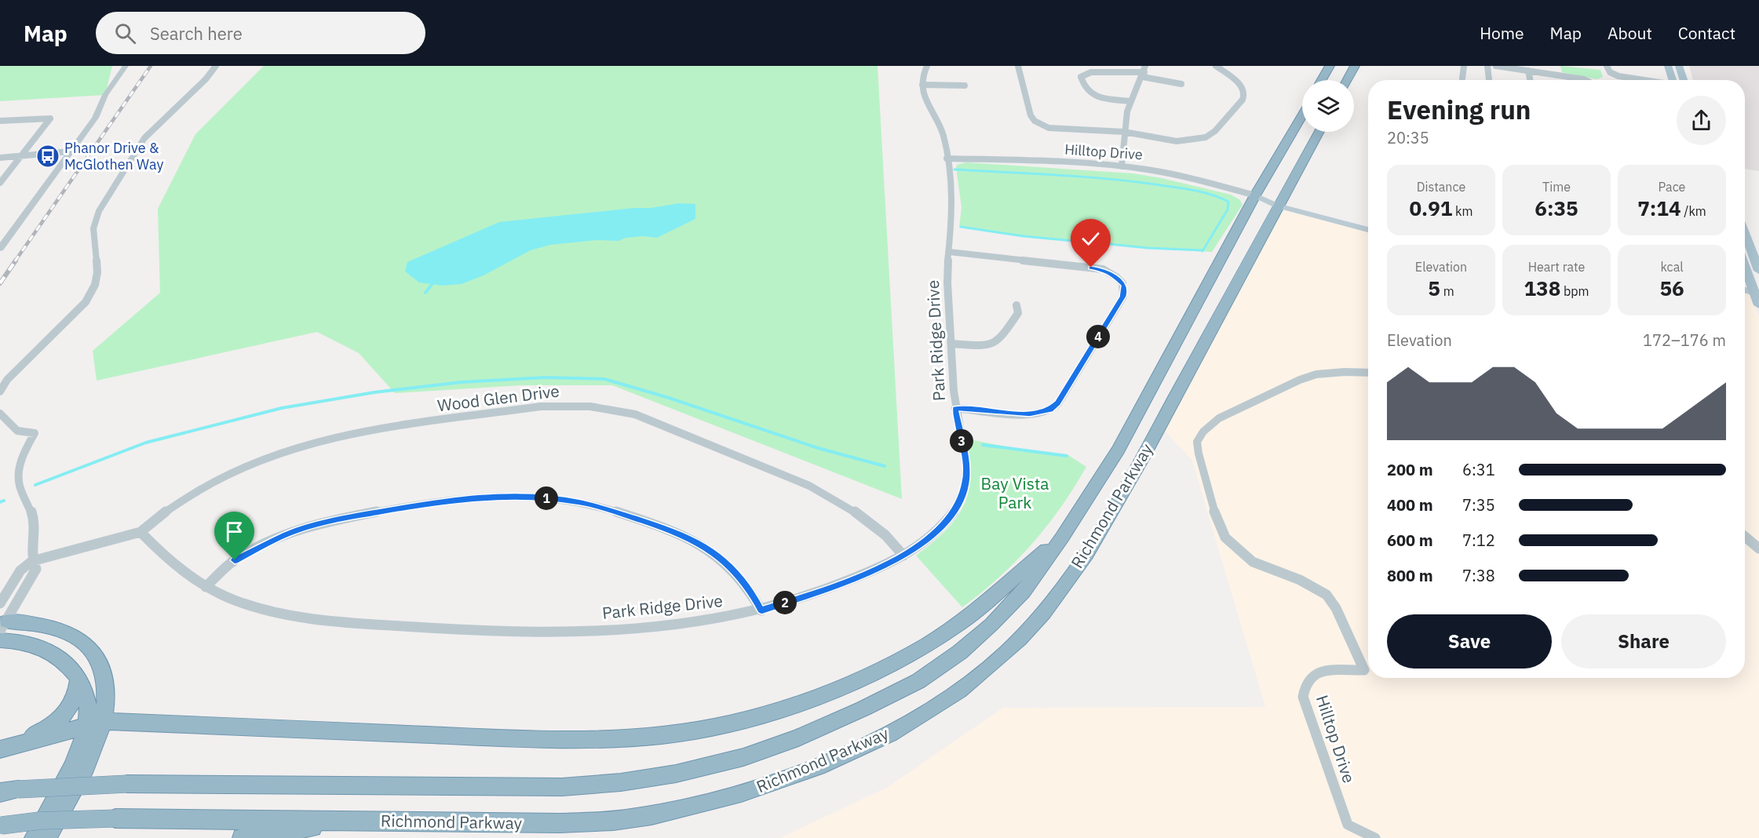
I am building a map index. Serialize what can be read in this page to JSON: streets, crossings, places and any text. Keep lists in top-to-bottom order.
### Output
{
  "streets": {
    "highway": ["Richmond Parkway"],
    "main road": ["Hilltop Drive"],
    "street": ["Park Ridge Drive", "Wood Glen Drive"]
  },
  "crossings": [
    ["Hilltop Drive", "Park Ridge Drive"],
    ["Hilltop Drive", "Richmond Parkway"],
    ["Park Ridge Drive", "Wood Glen Drive"]
  ],
  "parks": ["Bay Vista Park"],
  "places": {
    "bus stop": ["Phanor Drive & McGlothen Way"]
  },
  "page": {
    "header": "Map",
    "search": "Search here",
    "nav": [
      "Home",
      "Map",
      "About",
      "Contact"
    ],
    "heading": ["Evening run", "20:35"],
    "stats": [
      ["Distance", "0.91 km"],
      ["Time", "6:35"],
      ["Pace", "7:14 /km"],
      ["Elevation", "5 m"],
      ["Heart rate", "138 bpm"],
      ["kcal", "56"]
    ],
    "chart": ["Elevation", "172–176 m"],
    "pins": [
      "4",
      "3",
      "1",
      "2"
    ],
    "list": [
      {
        "name": "200 m",
        "note": "6:31"
      },
      {
        "name": "400 m",
        "note": "7:35"
      },
      {
        "name": "600 m",
        "note": "7:12"
      },
      {
        "name": "800 m",
        "note": "7:38"
      }
    ],
    "buttons": ["Save", "Share"]
  }
}
